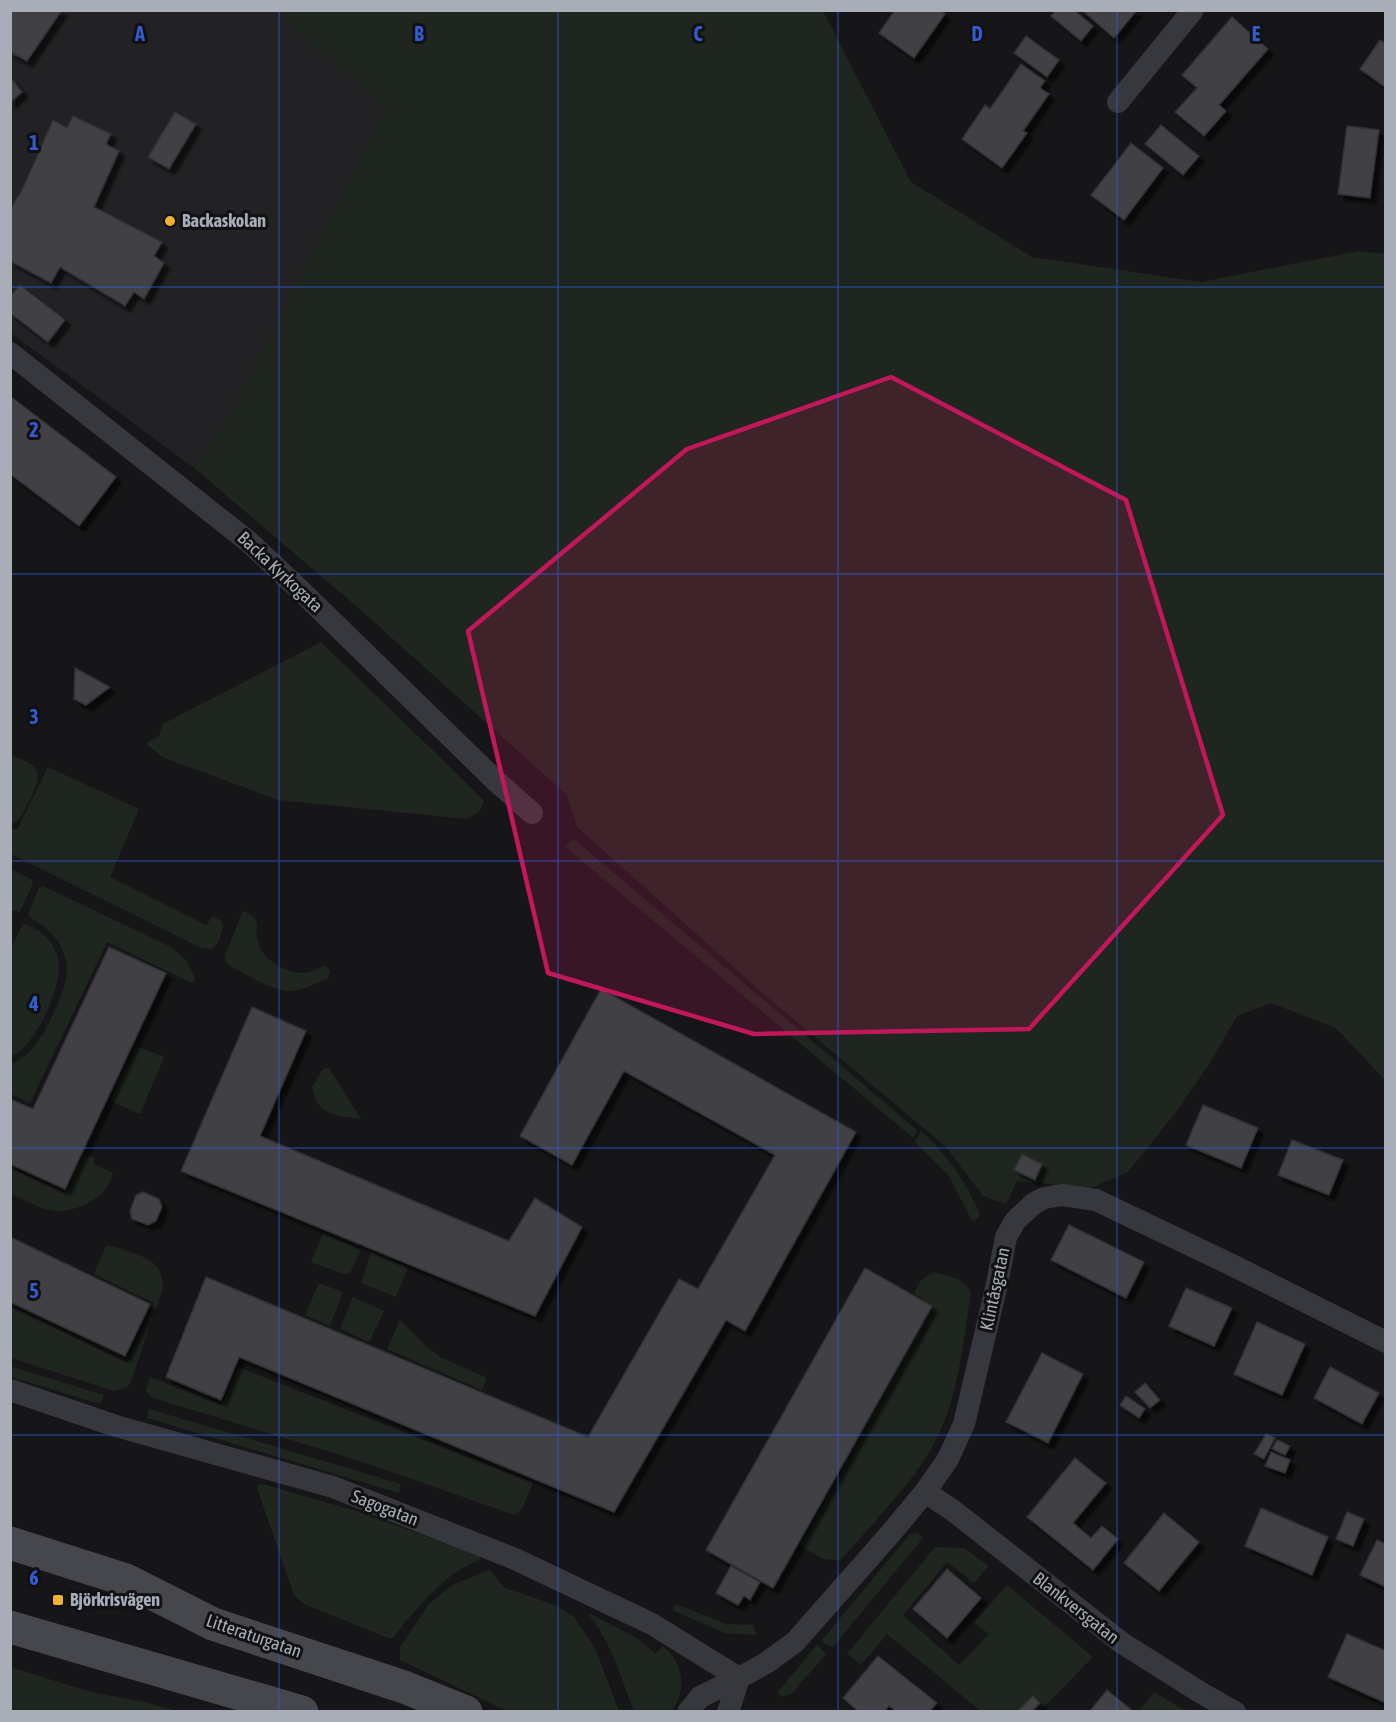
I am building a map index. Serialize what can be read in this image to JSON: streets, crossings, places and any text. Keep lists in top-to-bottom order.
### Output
{
  "streets": {
    "street": [
      "Backa Kyrkogata",
      "Klintåsgatan",
      "Sagogatan",
      "Blankversgatan",
      "Litteraturgatan"
    ]
  },
  "crossings": [
    ["Klintåsgatan", "Sagogatan"],
    ["Klintåsgatan", "Blankversgatan"]
  ],
  "places": {
    "other": ["Backaskolan"],
    "transit": ["Björkrisvägen"]
  },
  "grid": {
    "columns": [
      "A",
      "B",
      "C",
      "D",
      "E"
    ],
    "rows": [
      "1",
      "2",
      "3",
      "4",
      "5",
      "6"
    ]
  }
}
